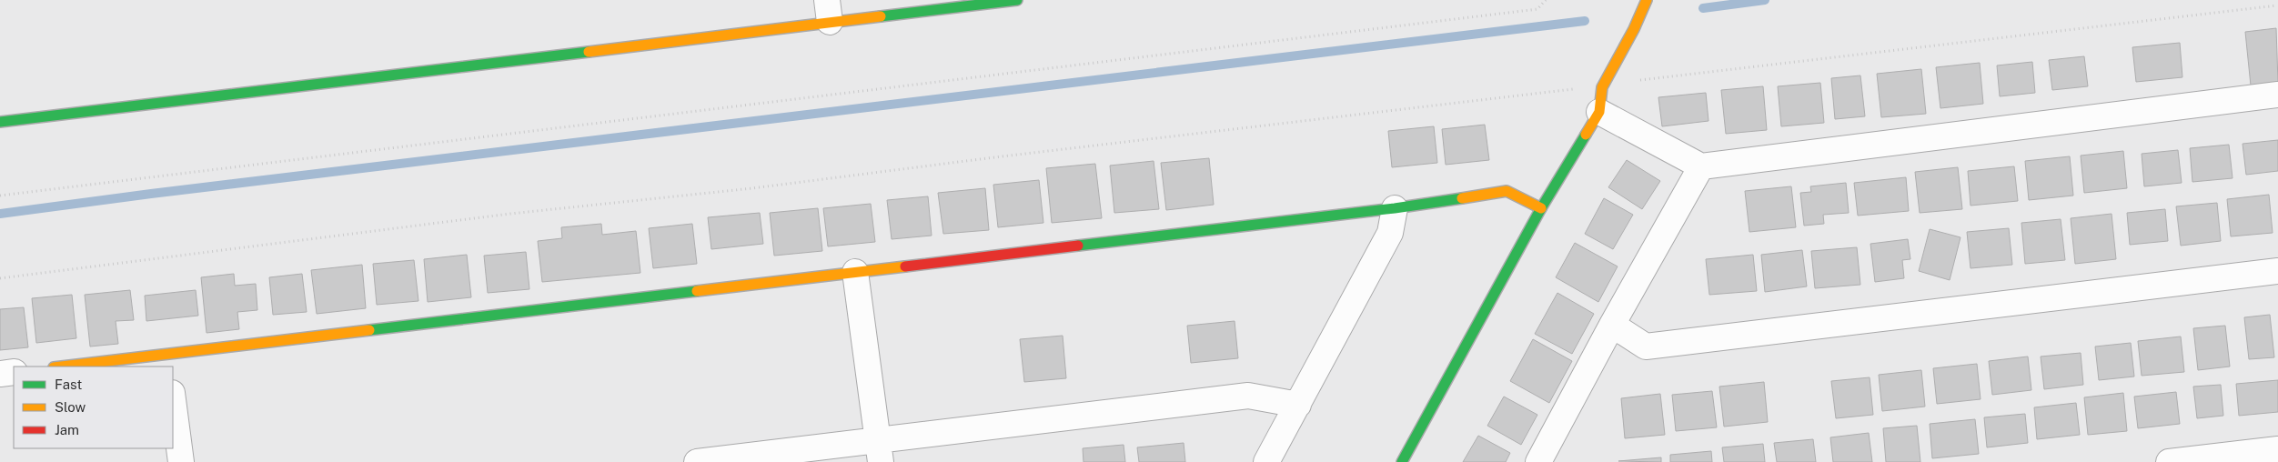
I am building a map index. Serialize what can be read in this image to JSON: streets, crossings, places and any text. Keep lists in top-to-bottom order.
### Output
{
  "legend": ["Fast", "Slow", "Jam"]
}
